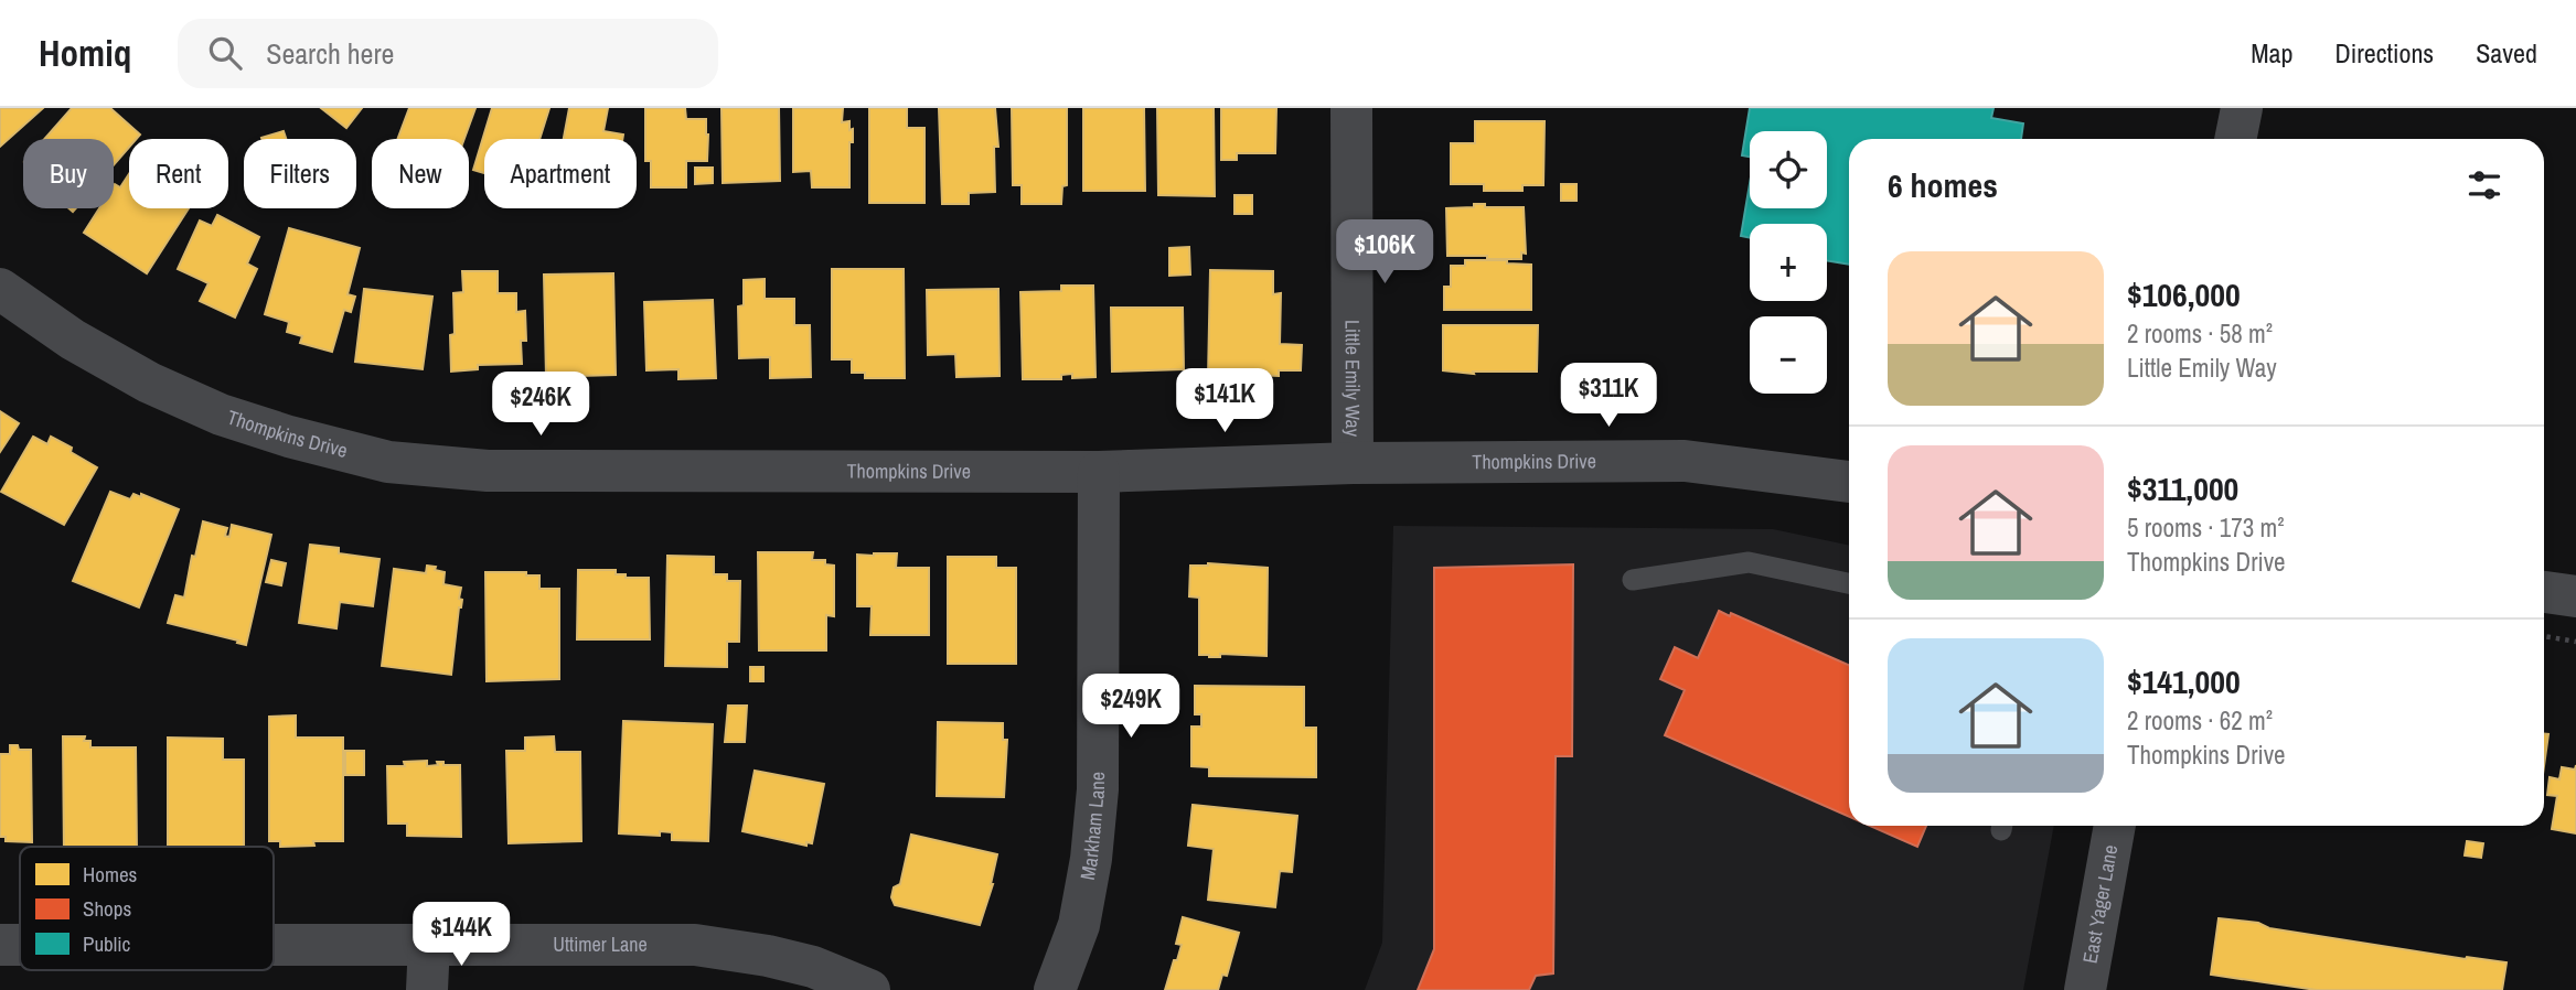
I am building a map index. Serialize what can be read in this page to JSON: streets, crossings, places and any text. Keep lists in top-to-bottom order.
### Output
{
  "streets": {
    "street": [
      "Little Emily Way",
      "Thompkins Drive",
      "Markham Lane",
      "East Yager Lane",
      "Uttimer Lane"
    ]
  },
  "crossings": [
    ["Little Emily Way", "Thompkins Drive"],
    ["Thompkins Drive", "Markham Lane"]
  ],
  "legend": ["Homes", "Shops", "Public"],
  "page": {
    "header": "Homiq",
    "search": "Search here",
    "nav": ["Map", "Directions", "Saved"],
    "map_buttons": ["+", "−"],
    "chip": [
      "Buy",
      "Rent",
      "Filters",
      "New",
      "Apartment"
    ],
    "heading": "6 homes",
    "price": [
      "$106K",
      "$311K",
      "$141K",
      "$246K",
      "$249K",
      "$144K"
    ],
    "list": [
      {
        "name": "$106,000",
        "note": "2 rooms · 58 m² · Little Emily Way"
      },
      {
        "name": "$311,000",
        "note": "5 rooms · 173 m² · Thompkins Drive"
      },
      {
        "name": "$141,000",
        "note": "2 rooms · 62 m² · Thompkins Drive"
      }
    ]
  }
}
